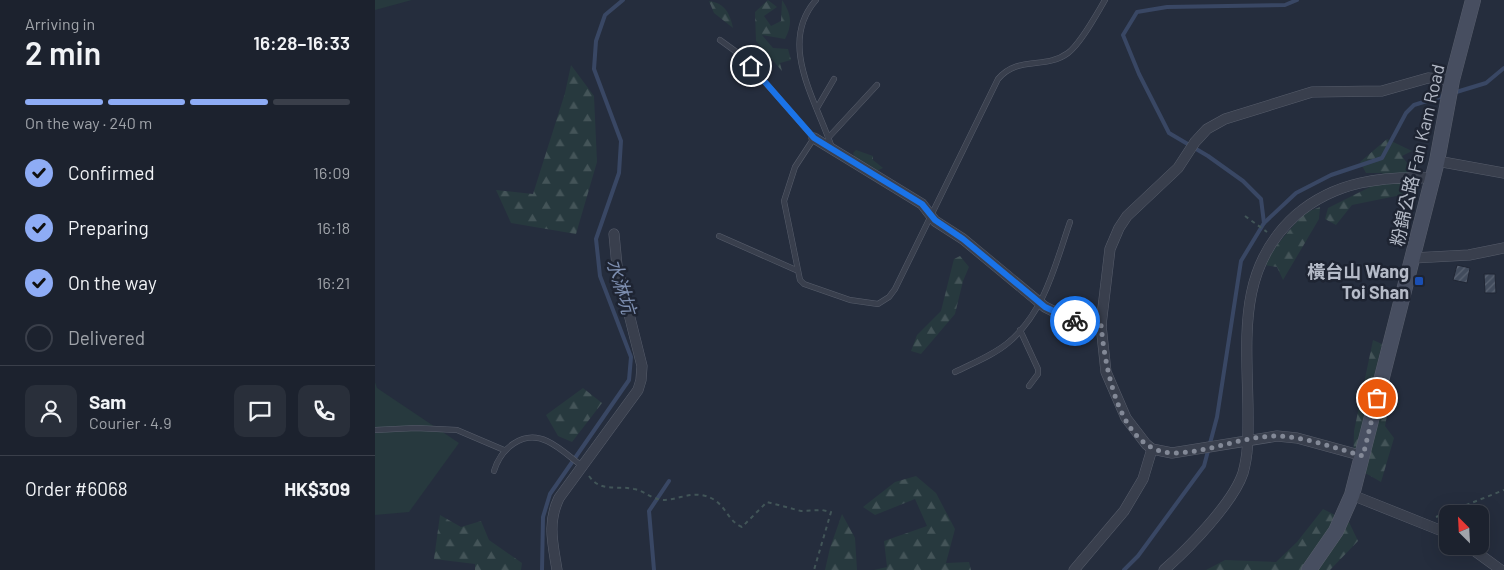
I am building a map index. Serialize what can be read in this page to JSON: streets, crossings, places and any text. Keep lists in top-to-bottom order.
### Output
{
  "streets": {
    "main road": ["粉錦公路 Fan Kam Road"]
  },
  "water": ["水淋坑"],
  "places": {
    "transit": ["橫台山 Wang Toi Shan"]
  },
  "north": "top left",
  "page": {
    "heading": ["2 min", "Arriving in", "16:28–16:33"],
    "panel": [
      "Sam",
      "Courier · 4.9",
      "Order #6068",
      "HK$309"
    ],
    "bar": "On the way · 240 m",
    "list": [
      ["Confirmed", "16:09"],
      ["Preparing", "16:18"],
      ["On the way", "16:21"],
      "Delivered"
    ]
  }
}
